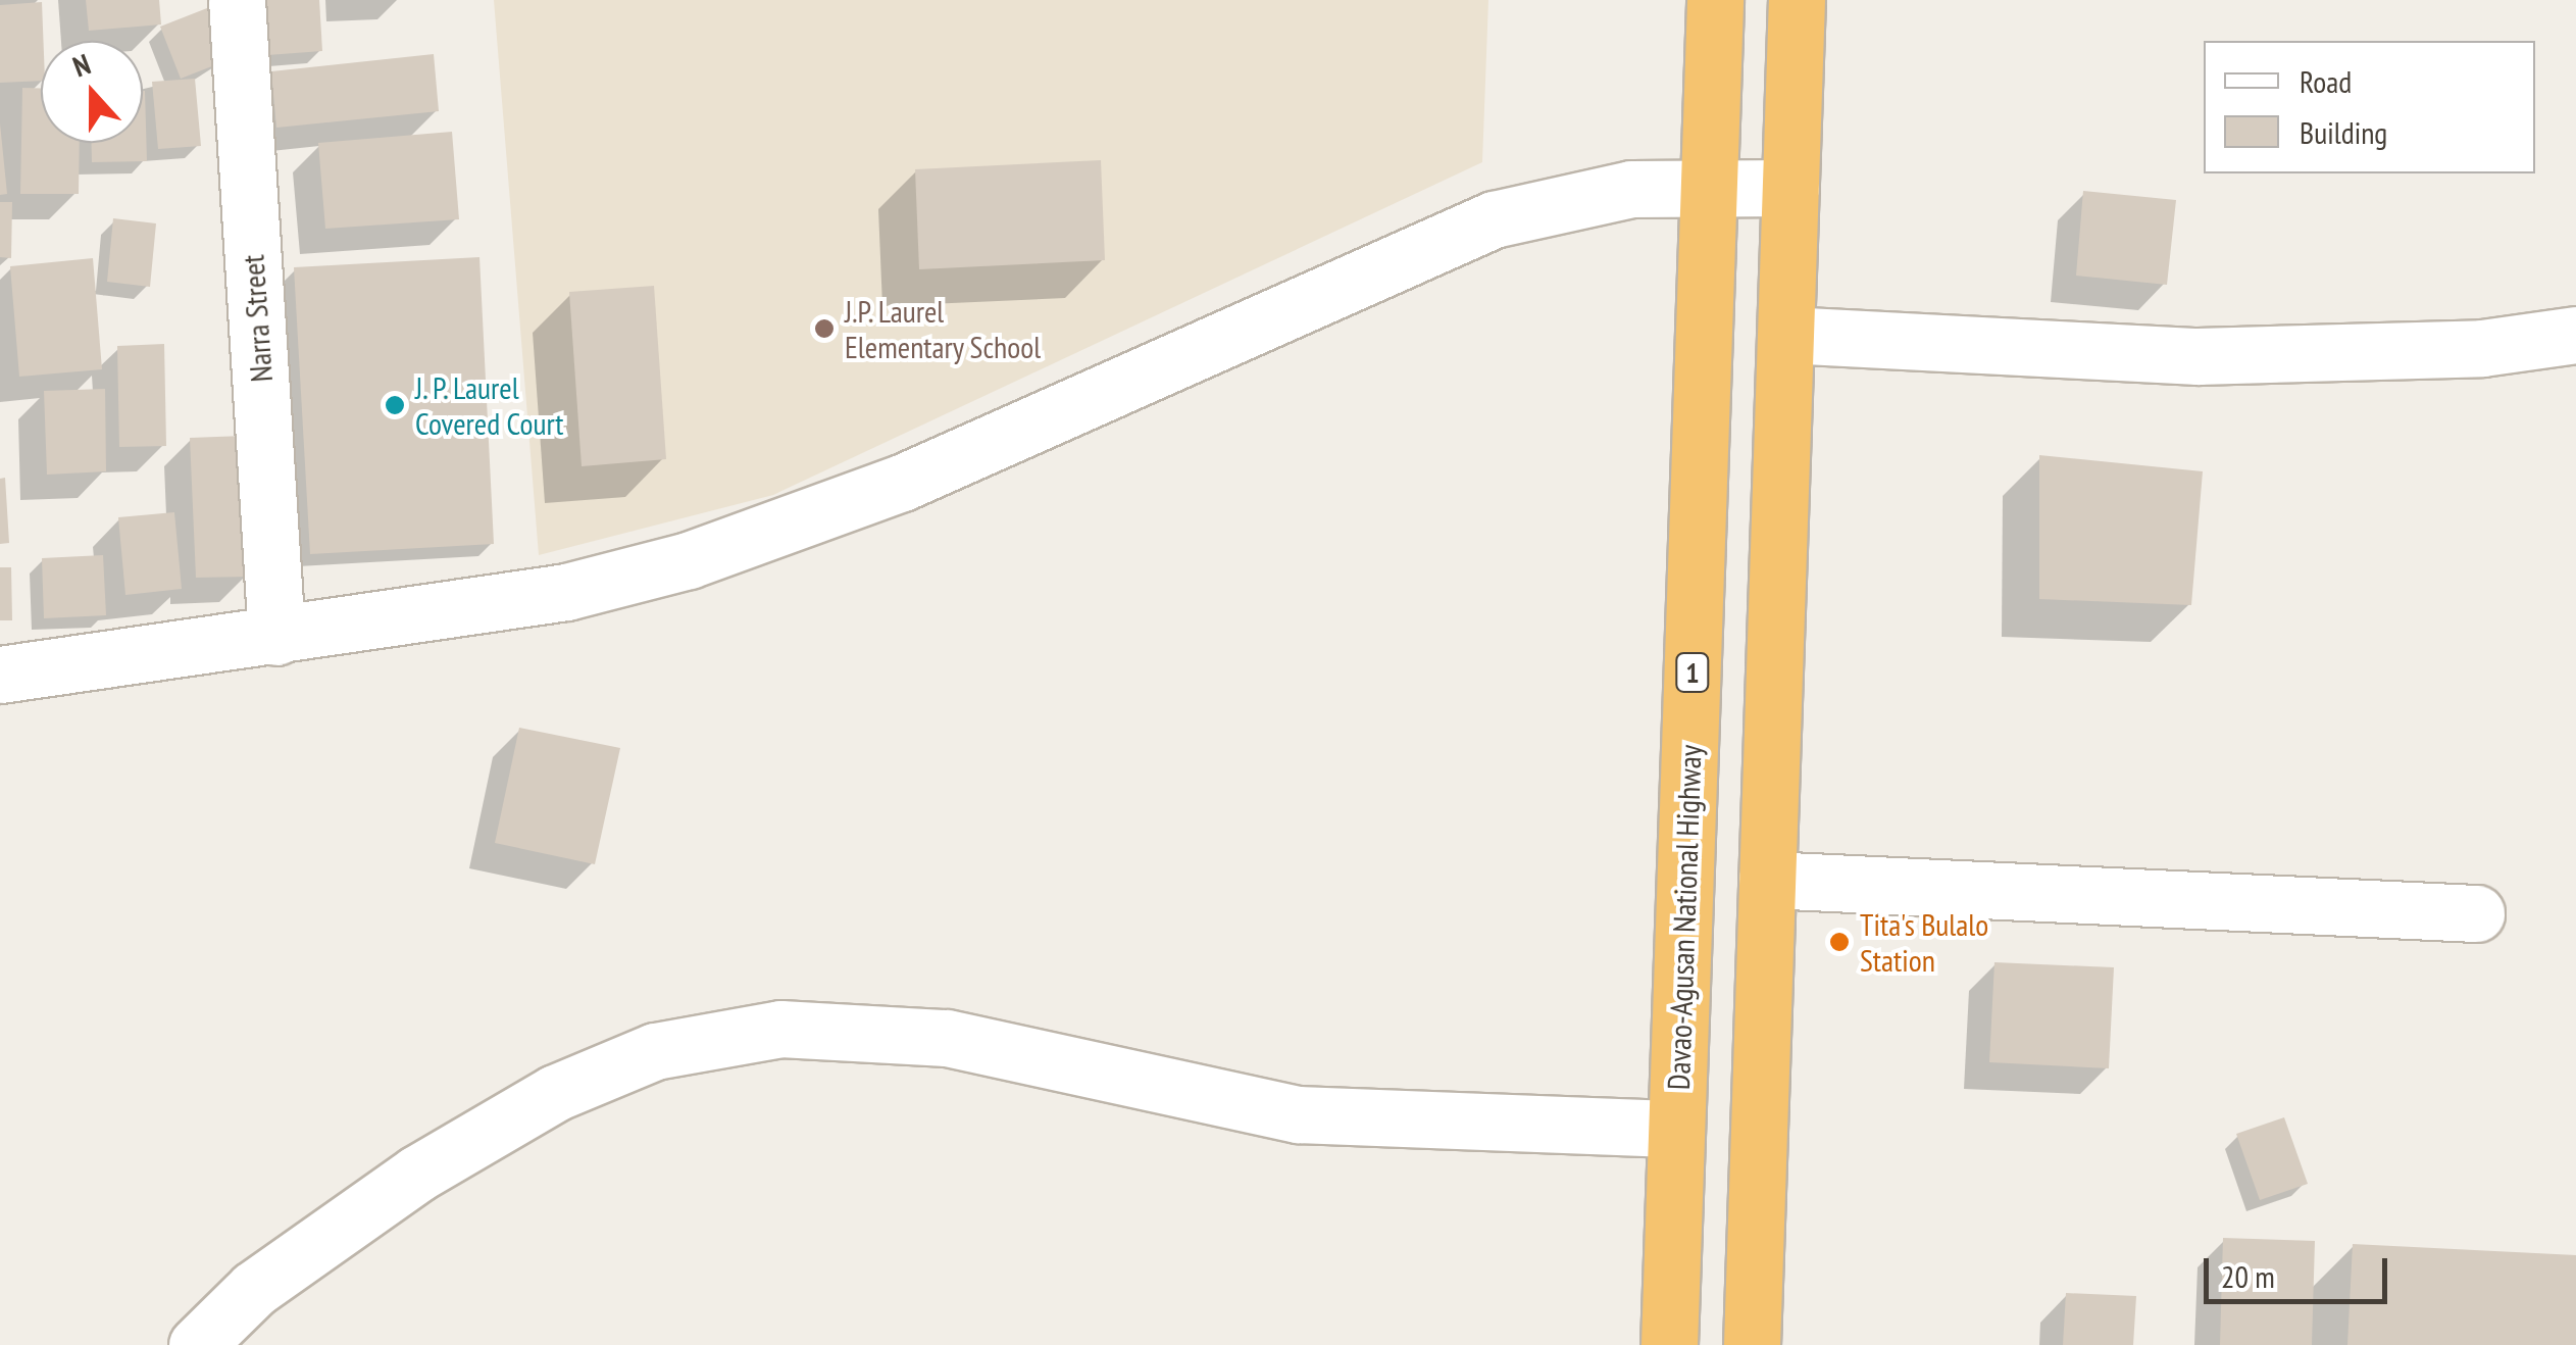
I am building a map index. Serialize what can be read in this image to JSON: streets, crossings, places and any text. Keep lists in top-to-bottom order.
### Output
{
  "streets": {
    "highway": ["1", "Davao-Agusan National Highway"],
    "street": ["Narra Street"]
  },
  "places": ["J.P. Laurel Elementary School", "J. P. Laurel Covered Court", "Tita's Bulalo Station"],
  "legend": ["Road", "Building"],
  "scale_bar": "20 m",
  "north": "top"
}
